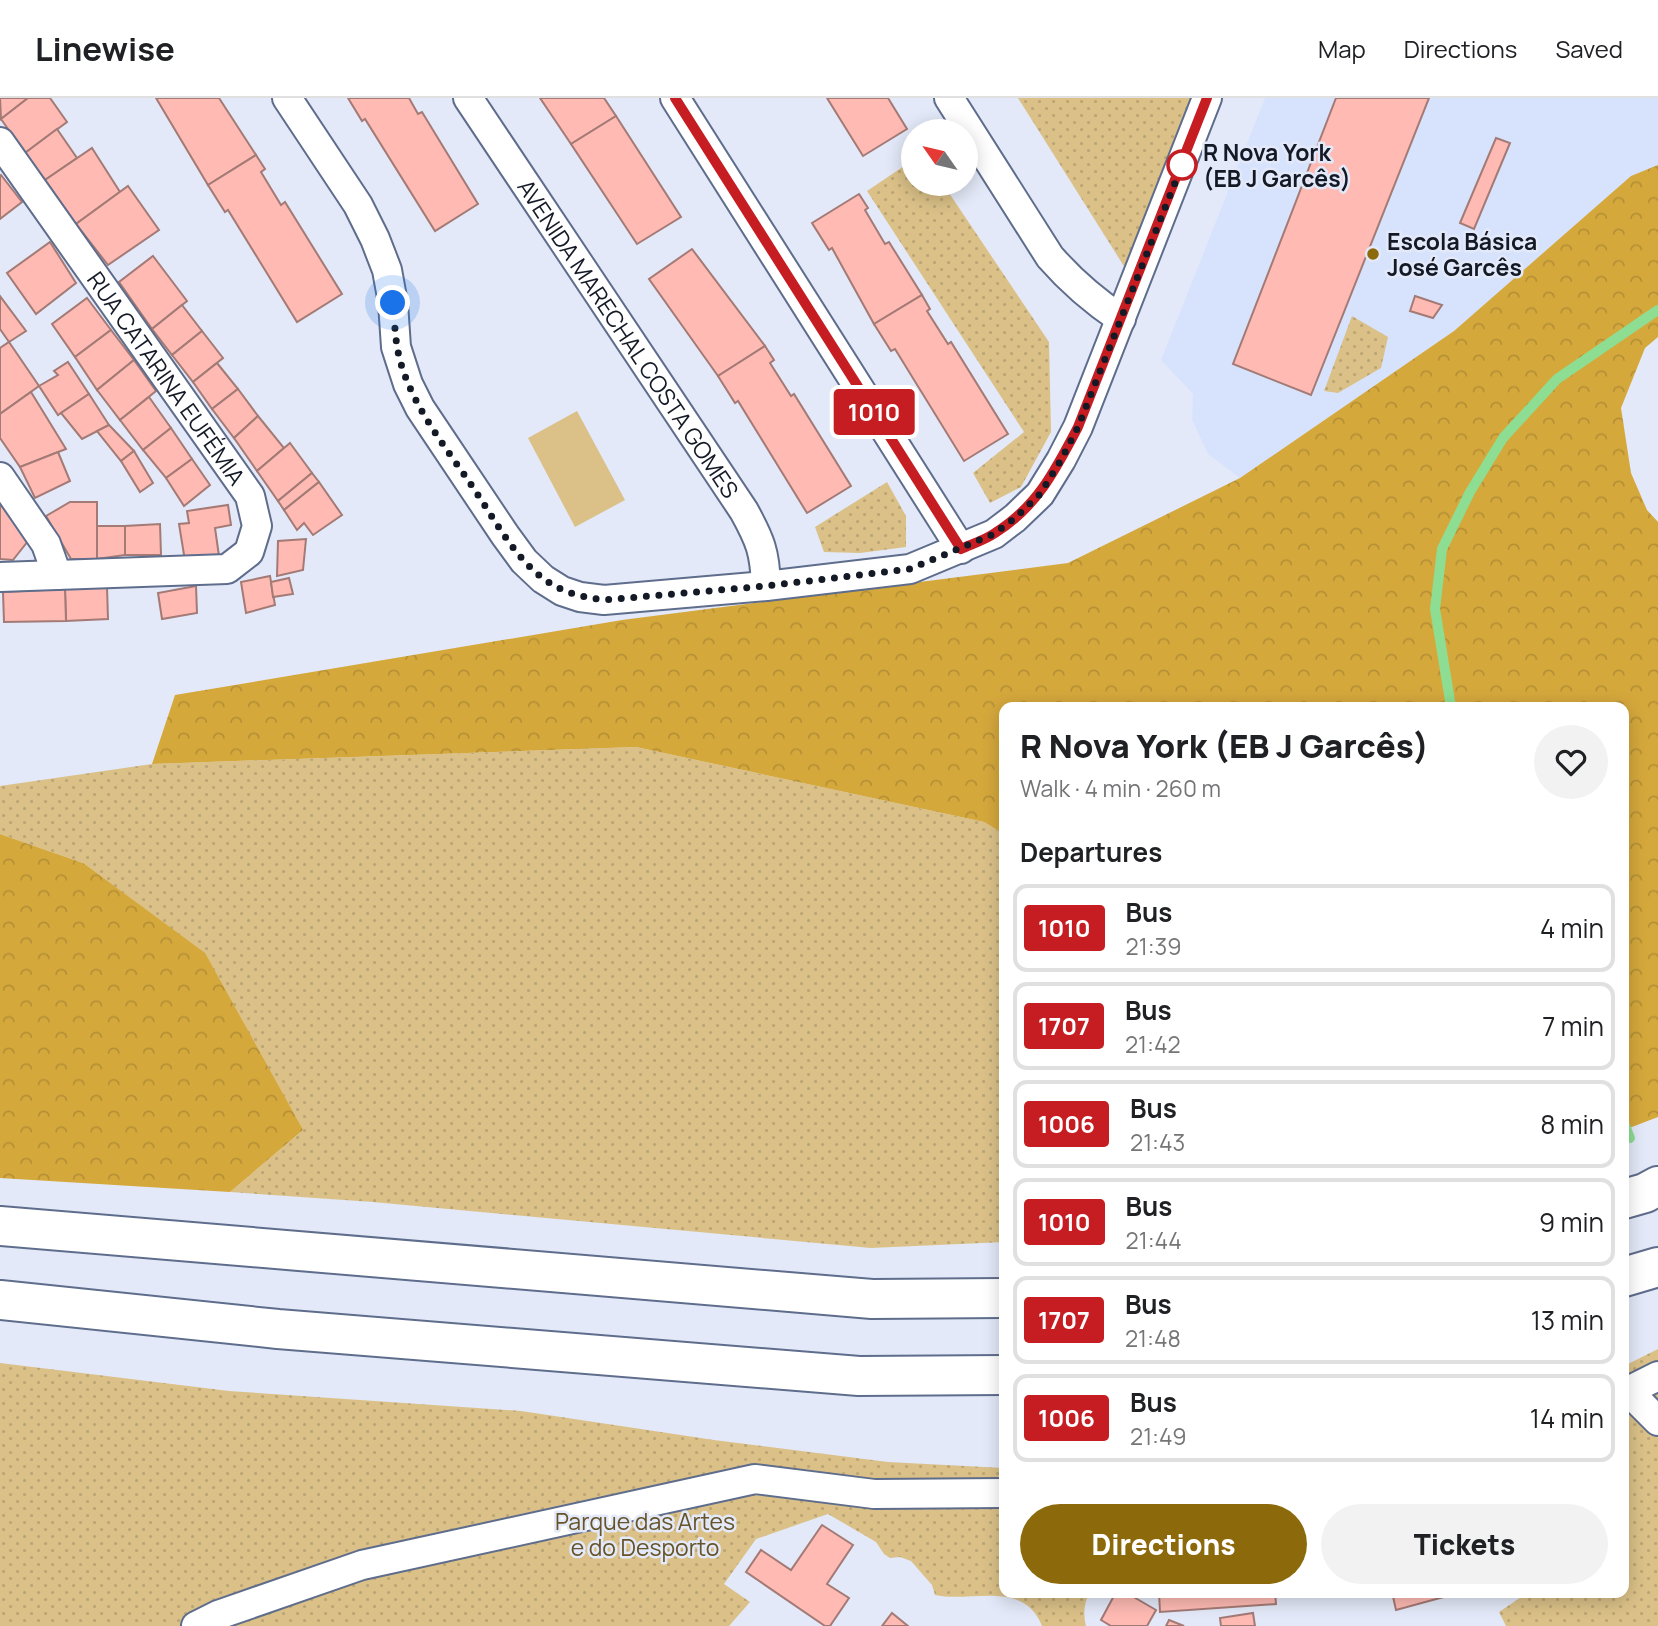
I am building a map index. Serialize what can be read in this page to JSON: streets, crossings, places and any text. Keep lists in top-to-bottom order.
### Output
{
  "streets": {
    "street": ["AVENIDA MARECHAL COSTA GOMES", "RUA CATARINA EUFÉMIA"]
  },
  "parks": ["Parque das Artes e do Desporto"],
  "places": ["R Nova York (EB J Garcês)", "Escola Básica José Garcês"],
  "lines": ["bus line 1010"],
  "north": "top left",
  "page": {
    "header": "Linewise",
    "nav": ["Map", "Directions", "Saved"],
    "on_map": "1010",
    "heading": [
      ["R Nova York (EB J Garcês)", "Walk · 4 min · 260 m"],
      "Departures"
    ],
    "list": [
      {
        "mark": "1010",
        "name": "Bus",
        "note": "21:39",
        "value": "4 min"
      },
      {
        "mark": "1707",
        "name": "Bus",
        "note": "21:42",
        "value": "7 min"
      },
      {
        "mark": "1006",
        "name": "Bus",
        "note": "21:43",
        "value": "8 min"
      },
      {
        "mark": "1010",
        "name": "Bus",
        "note": "21:44",
        "value": "9 min"
      },
      {
        "mark": "1707",
        "name": "Bus",
        "note": "21:48",
        "value": "13 min"
      },
      {
        "mark": "1006",
        "name": "Bus",
        "note": "21:49",
        "value": "14 min"
      }
    ],
    "buttons": ["Directions", "Tickets"]
  }
}
